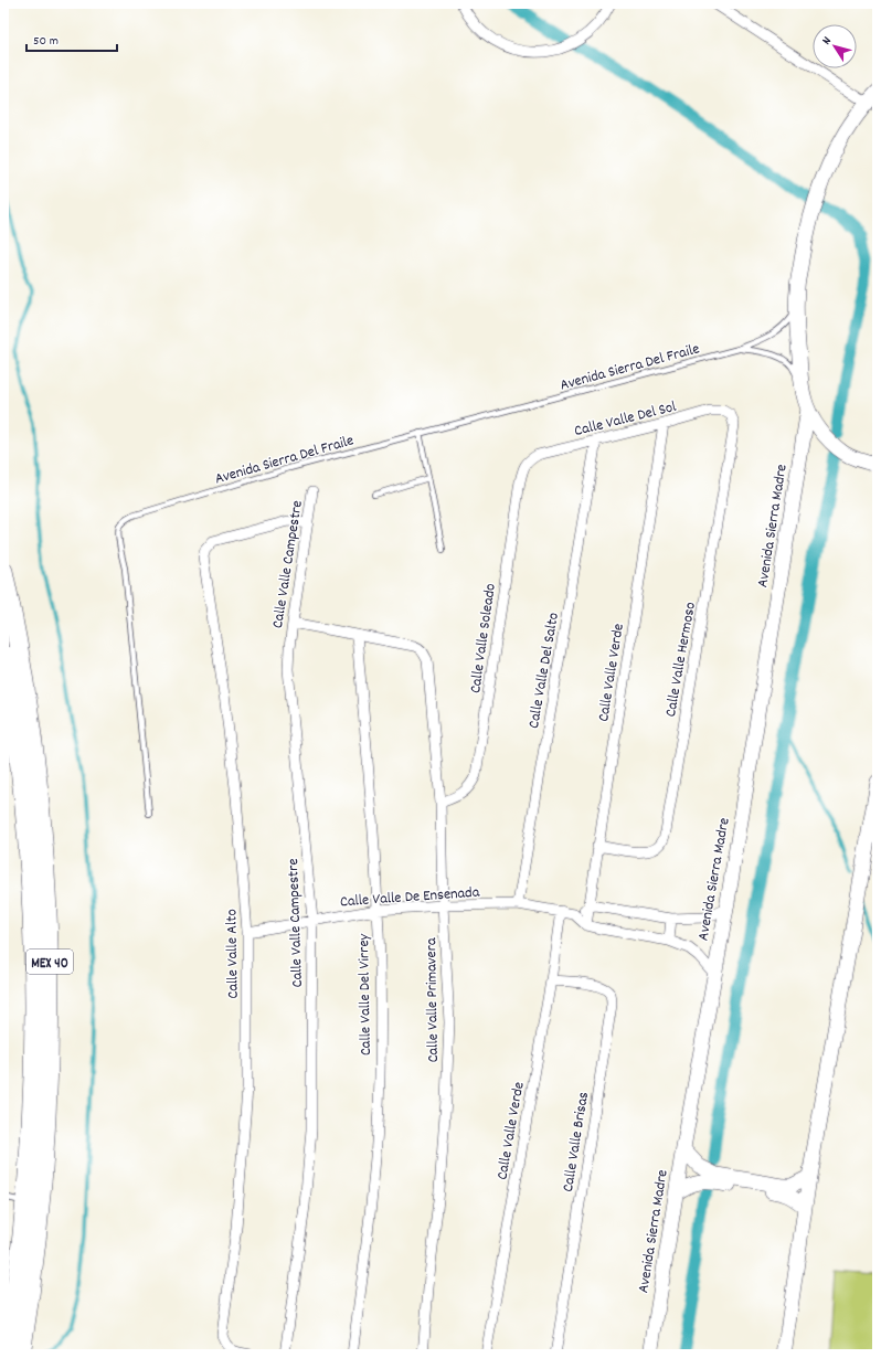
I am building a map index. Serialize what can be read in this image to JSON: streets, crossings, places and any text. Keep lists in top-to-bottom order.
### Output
{
  "streets": {
    "highway": ["MEX 40"],
    "street": [
      "Calle Valle Del Sol",
      "Avenida Sierra Madre",
      "Calle Valle Campestre",
      "Calle Valle Soleado",
      "Calle Valle Hermoso",
      "Calle Valle Del Salto",
      "Calle Valle Verde",
      "Calle Valle De Ensenada",
      "Calle Valle Alto",
      "Calle Valle Del Virrey",
      "Calle Valle Primavera",
      "Calle Valle Brisas"
    ],
    "lane": ["Avenida Sierra Del Fraile"]
  },
  "crossings": [
    ["Avenida Sierra Del Fraile", "Avenida Sierra Madre"],
    ["Calle Valle Del Sol", "Calle Valle Soleado"],
    ["Calle Valle Del Sol", "Calle Valle Hermoso"],
    ["Calle Valle Del Sol", "Calle Valle Del Salto"],
    ["Calle Valle Del Sol", "Calle Valle Verde"],
    ["Avenida Sierra Madre", "Calle Valle De Ensenada"],
    ["Calle Valle Campestre", "Calle Valle De Ensenada"],
    ["Calle Valle Campestre", "Calle Valle Alto"],
    ["Calle Valle Soleado", "Calle Valle Primavera"],
    ["Calle Valle Hermoso", "Calle Valle Verde"],
    ["Calle Valle Del Salto", "Calle Valle De Ensenada"],
    ["Calle Valle Verde", "Calle Valle De Ensenada"],
    ["Calle Valle Verde", "Calle Valle Brisas"],
    ["Calle Valle De Ensenada", "Calle Valle Alto"],
    ["Calle Valle De Ensenada", "Calle Valle Del Virrey"],
    ["Calle Valle De Ensenada", "Calle Valle Primavera"],
    ["Calle Valle Del Virrey", "Calle Valle Primavera"]
  ],
  "scale_bar": "50 m",
  "north": "top left"
}
